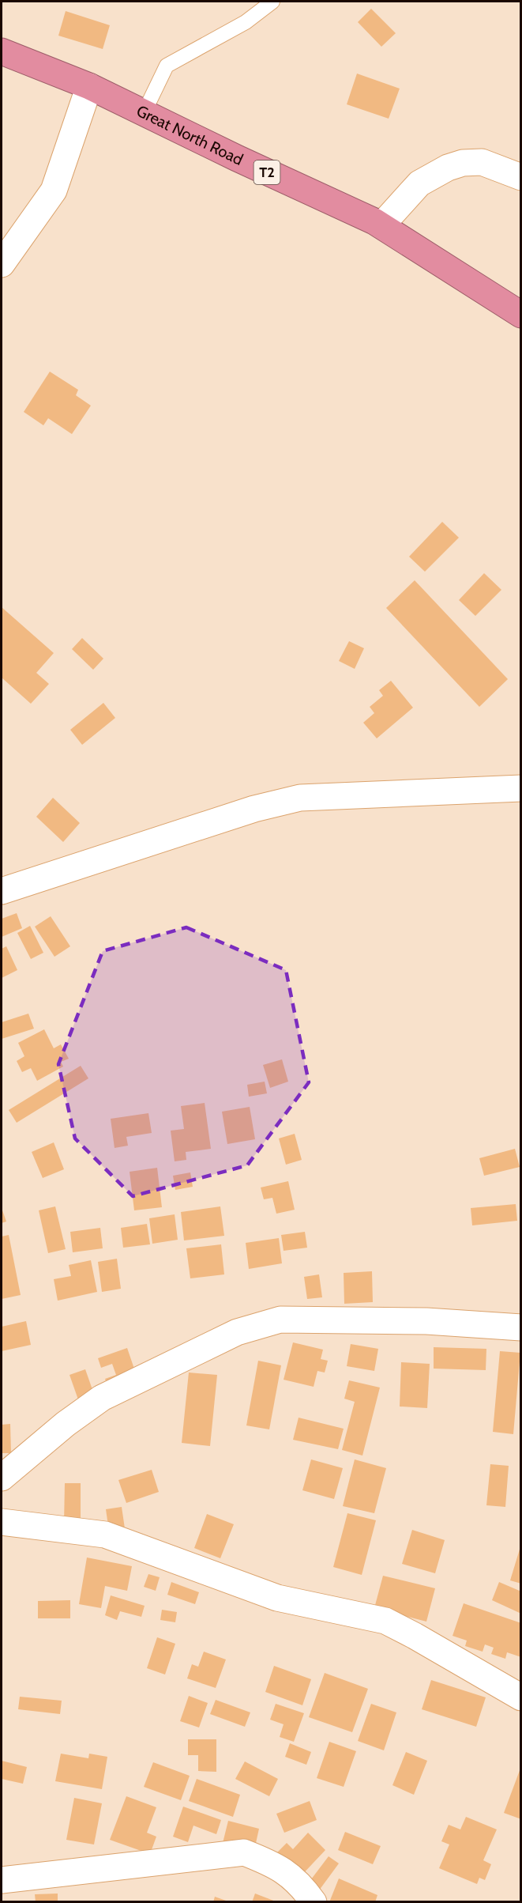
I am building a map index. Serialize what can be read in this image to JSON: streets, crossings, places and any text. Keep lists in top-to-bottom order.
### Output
{
  "streets": {
    "highway": ["Great North Road", "T2"]
  }
}
